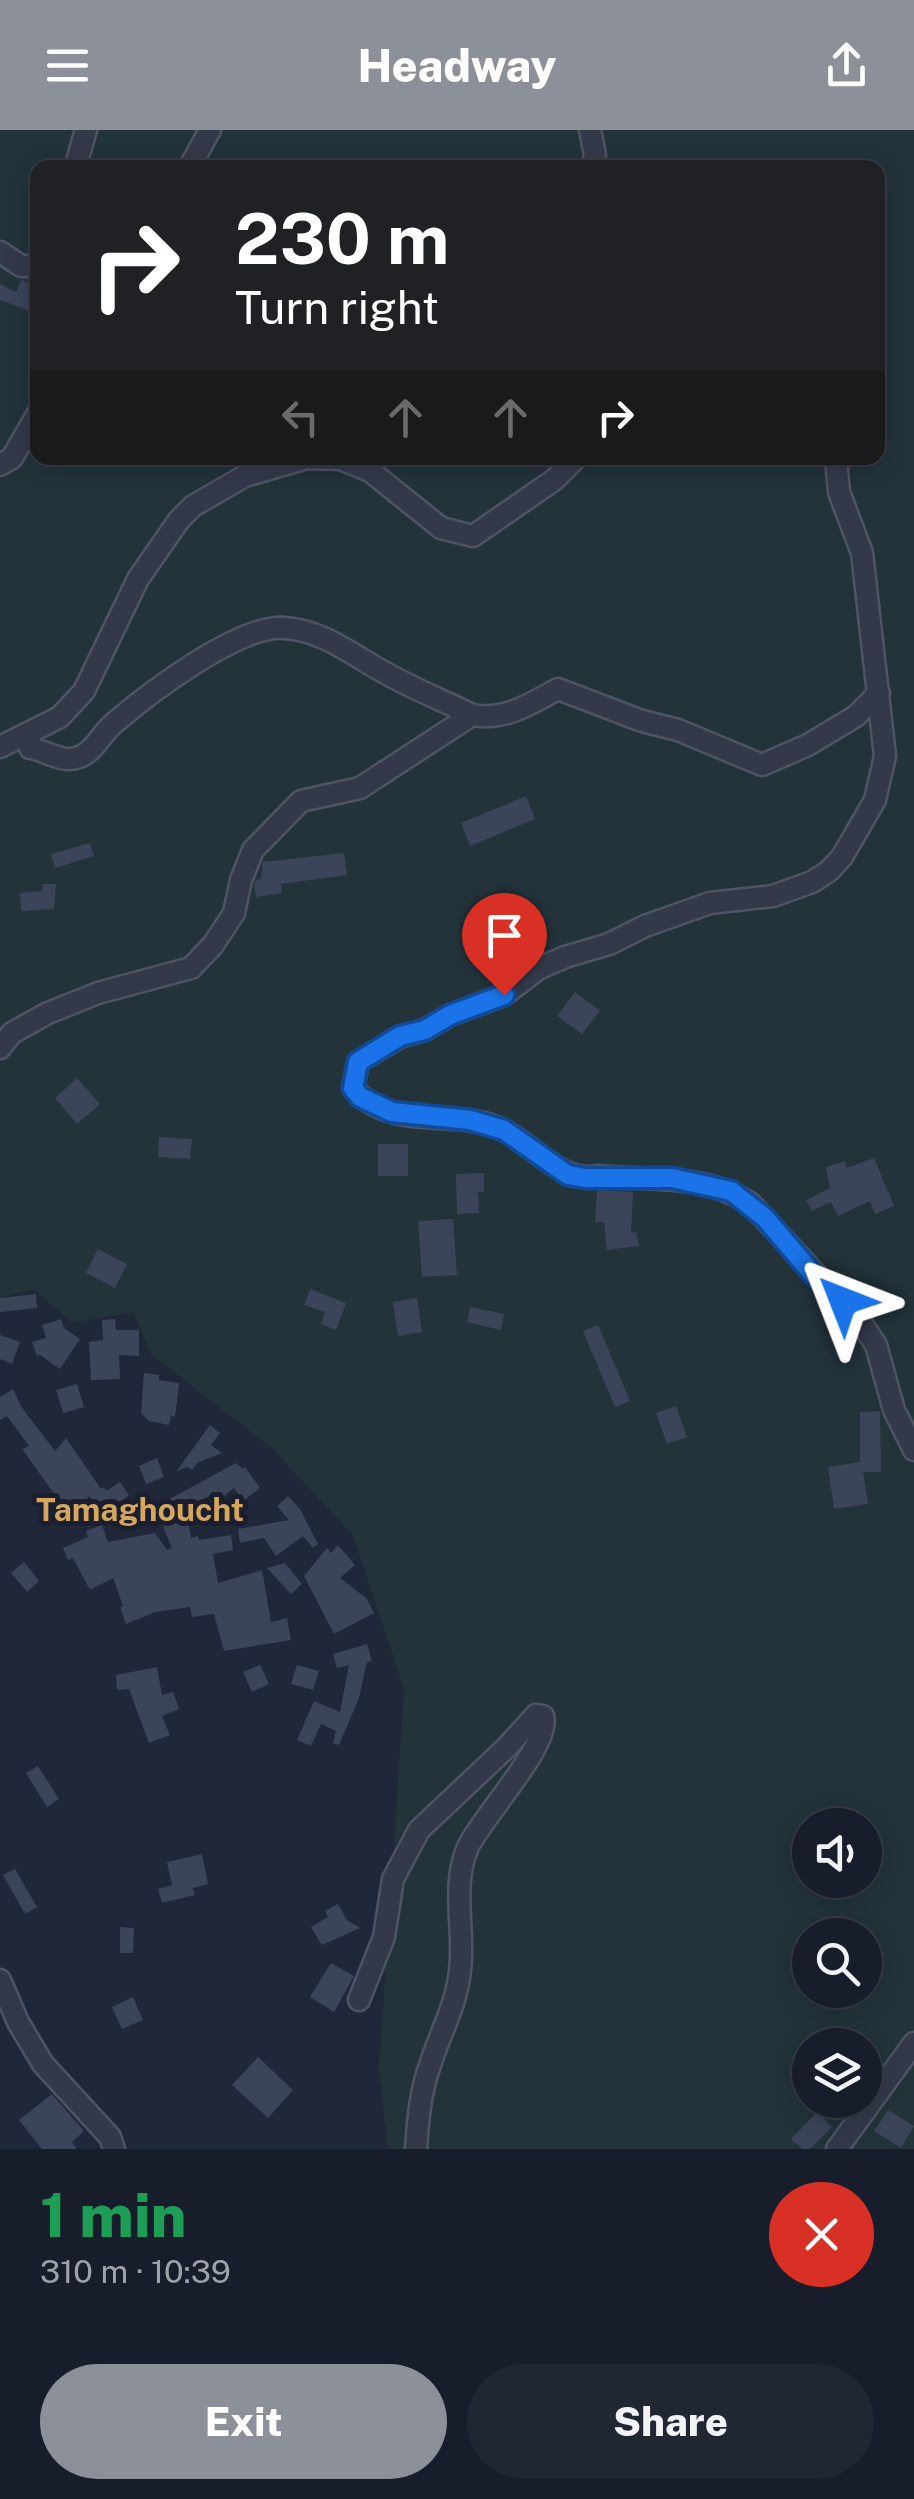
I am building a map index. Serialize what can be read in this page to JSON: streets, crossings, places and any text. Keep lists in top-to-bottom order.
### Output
{
  "districts": ["Tamaghoucht"],
  "page": {
    "header": "Headway",
    "turn": ["230 m", "Turn right"],
    "heading": ["1 min", "310 m · 10:39"],
    "buttons": ["Exit", "Share"]
  }
}
